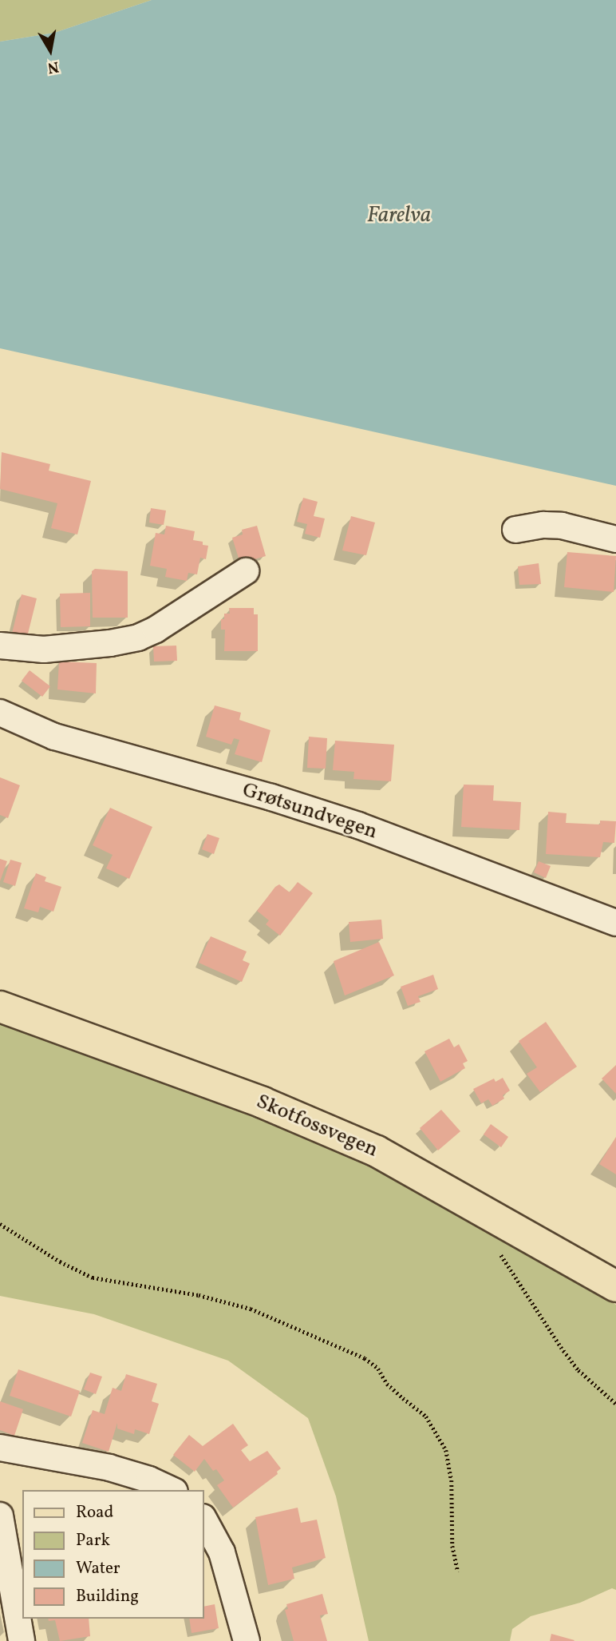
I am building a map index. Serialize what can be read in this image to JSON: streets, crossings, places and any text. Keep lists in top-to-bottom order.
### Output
{
  "streets": {
    "main road": ["Skotfossvegen"],
    "street": ["Grøtsundvegen"]
  },
  "water": ["Farelva"],
  "legend": [
    "Road",
    "Park",
    "Water",
    "Building"
  ],
  "north": "bottom"
}
